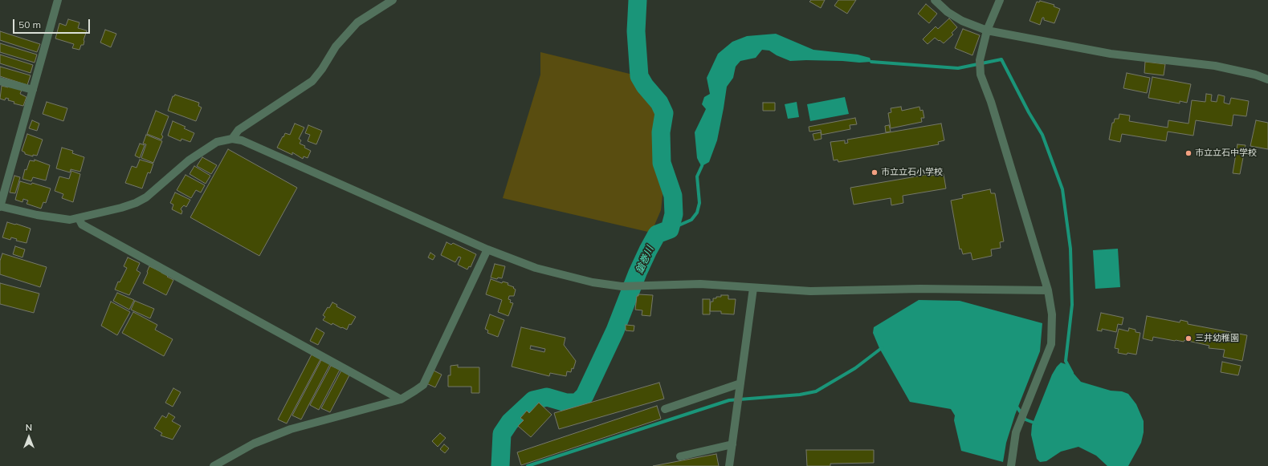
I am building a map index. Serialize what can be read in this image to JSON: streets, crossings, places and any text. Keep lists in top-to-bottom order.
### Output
{
  "water": ["鎗巻川"],
  "places": ["市立立石中学校", "市立立石小学校", "三井幼稚園"],
  "scale_bar": "50 m",
  "north": "top"
}
